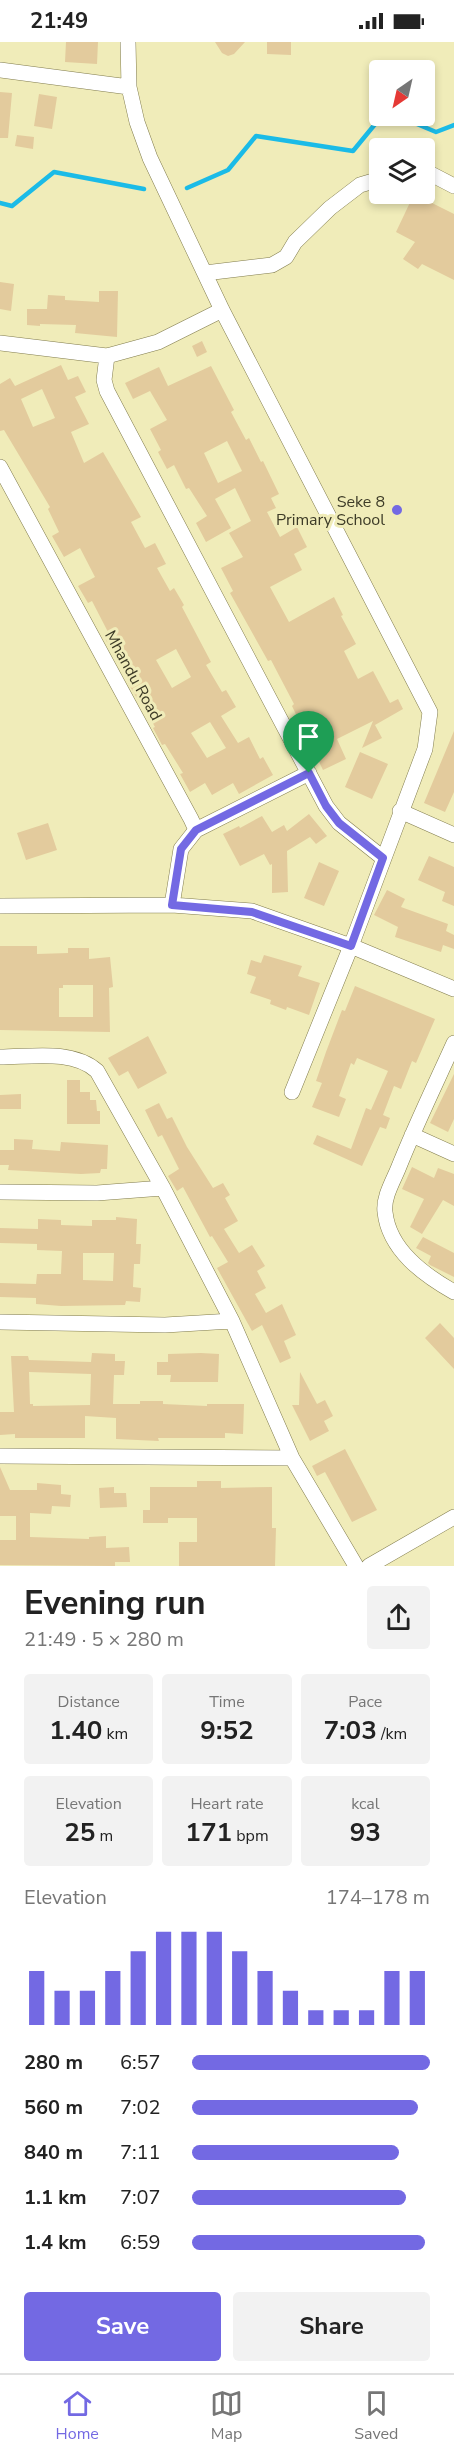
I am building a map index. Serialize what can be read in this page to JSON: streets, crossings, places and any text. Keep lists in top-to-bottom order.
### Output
{
  "streets": {
    "street": ["Mhandu Road"]
  },
  "places": ["Seke 8 Primary School"],
  "north": "bottom left",
  "page": {
    "status": "21:49",
    "heading": ["Evening run", "21:49 · 5 × 280 m"],
    "stats": [
      ["Distance", "1.40 km"],
      ["Time", "9:52"],
      ["Pace", "7:03 /km"],
      ["Elevation", "25 m"],
      ["Heart rate", "171 bpm"],
      ["kcal", "93"]
    ],
    "chart": ["Elevation", "174–178 m"],
    "list": [
      {
        "name": "280 m",
        "note": "6:57"
      },
      {
        "name": "560 m",
        "note": "7:02"
      },
      {
        "name": "840 m",
        "note": "7:11"
      },
      {
        "name": "1.1 km",
        "note": "7:07"
      },
      {
        "name": "1.4 km",
        "note": "6:59"
      }
    ],
    "buttons": ["Save", "Share"],
    "tabs": ["Home", "Map", "Saved"]
  }
}
